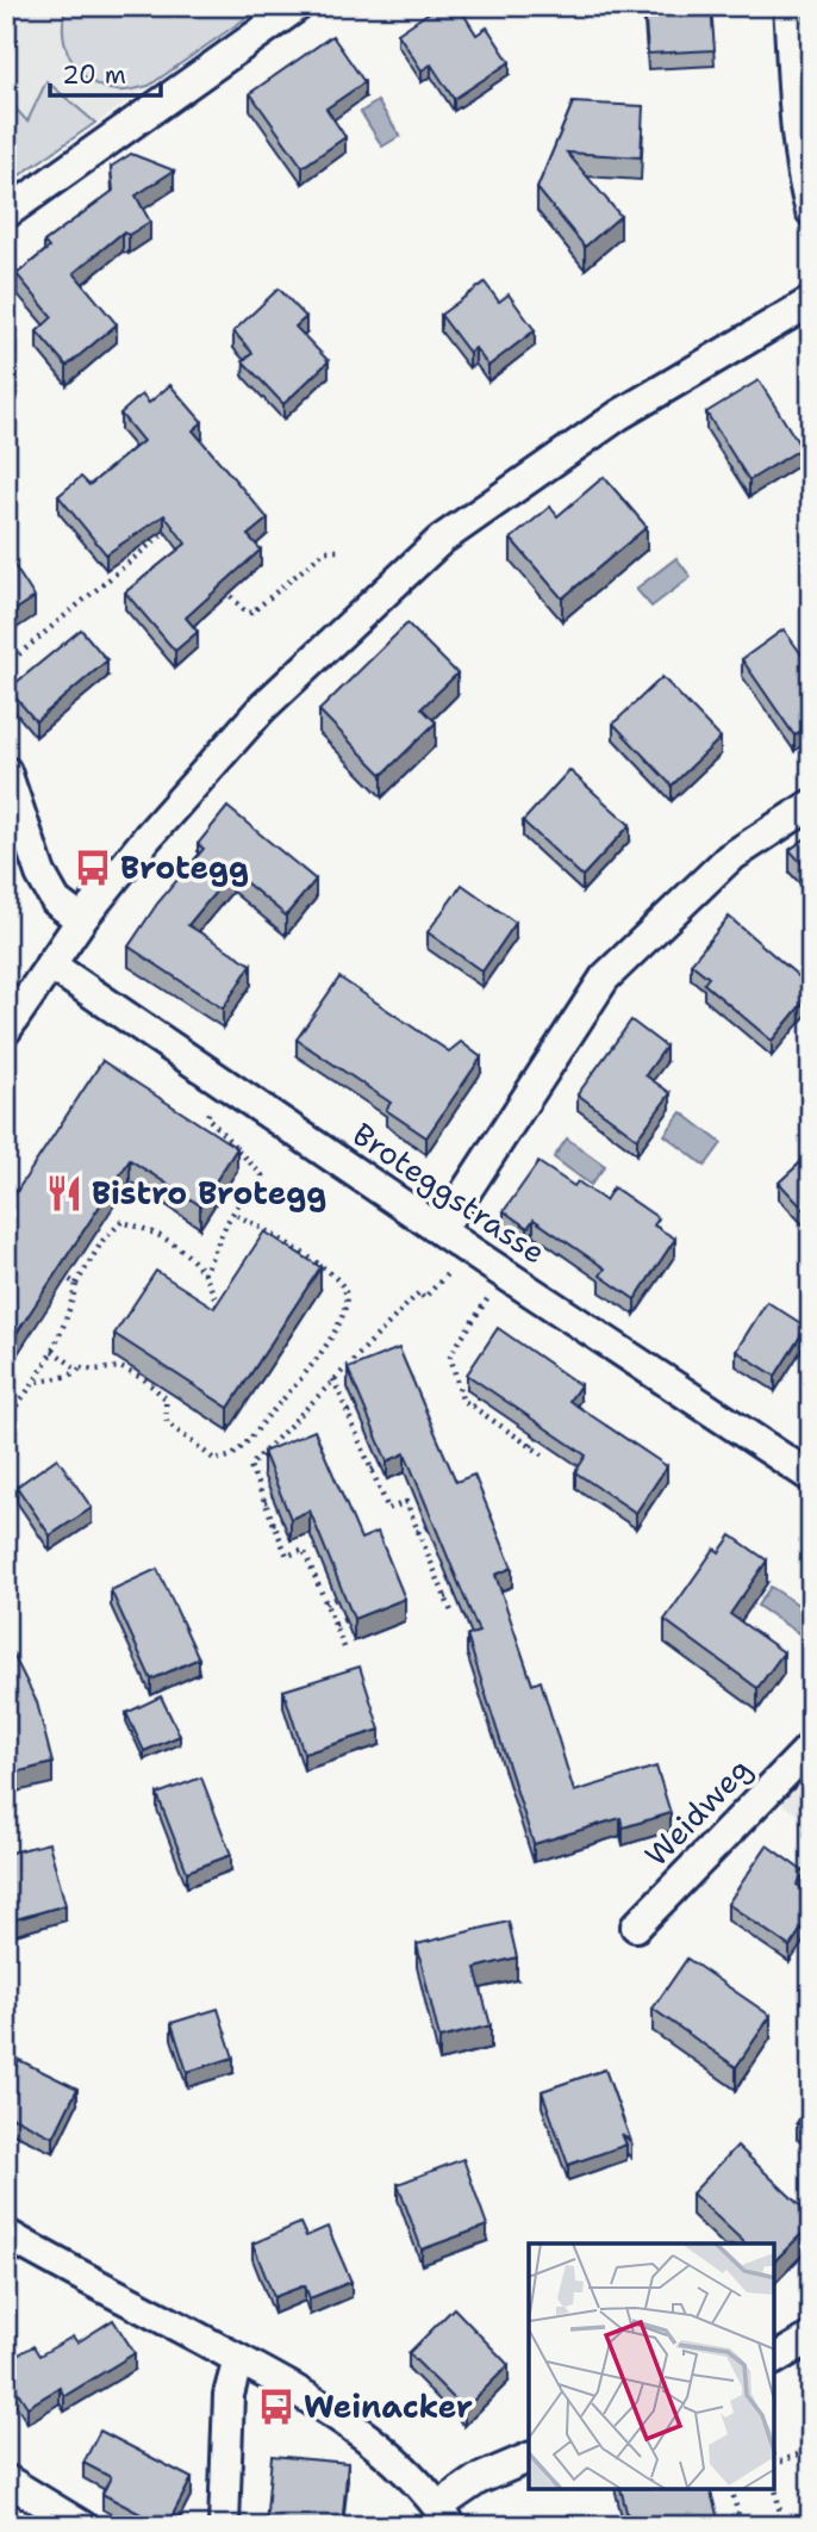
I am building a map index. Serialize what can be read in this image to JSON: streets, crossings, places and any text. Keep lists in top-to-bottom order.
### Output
{
  "streets": {
    "street": ["Broteggstrasse", "Weidweg"]
  },
  "places": {
    "bus stop": ["Brotegg", "Weinacker"],
    "restaurant": ["Bistro Brotegg"]
  },
  "scale_bar": "20 m"
}
